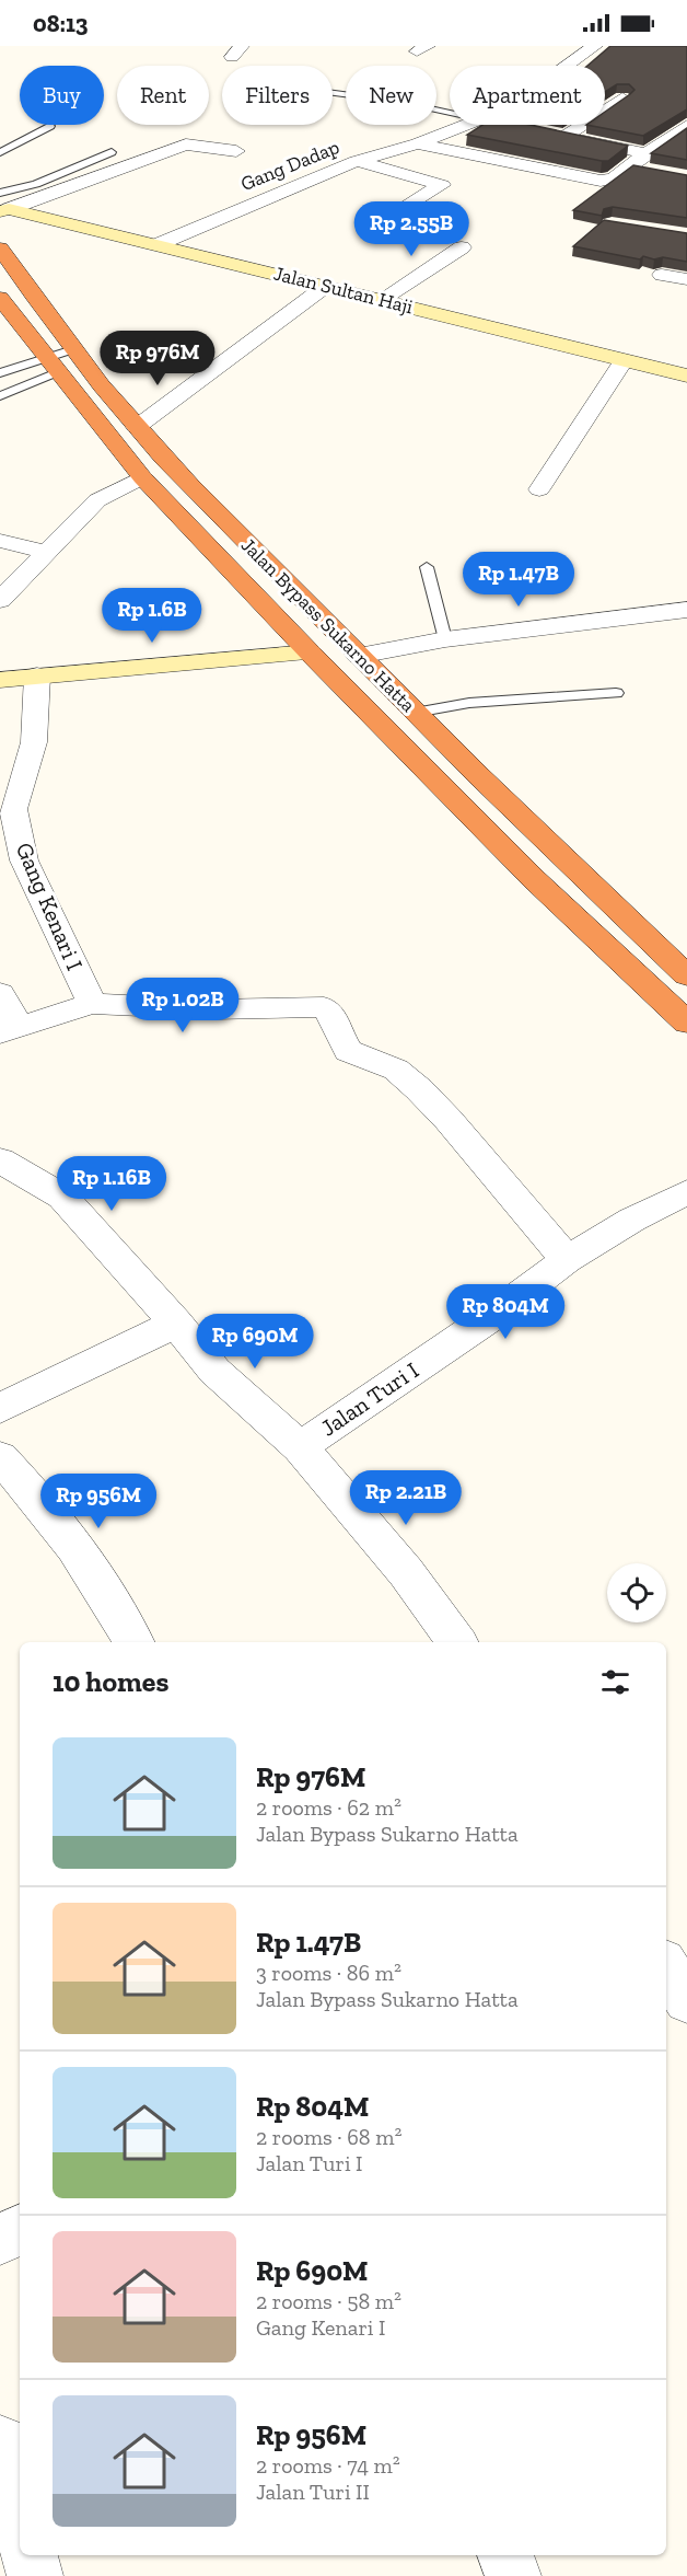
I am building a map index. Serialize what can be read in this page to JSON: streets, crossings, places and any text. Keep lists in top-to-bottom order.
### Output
{
  "streets": {
    "highway": ["Jalan Bypass Sukarno Hatta"],
    "street": [
      "Gang Dadap",
      "Jalan Sultan Haji",
      "Gang Kenari I",
      "Jalan Turi I"
    ]
  },
  "crossings": [
    ["Gang Dadap", "Jalan Sultan Haji"]
  ],
  "page": {
    "status": "08:13",
    "chip": [
      "Buy",
      "Rent",
      "Filters",
      "New",
      "Apartment"
    ],
    "price": [
      "Rp 2.55B",
      "Rp 976M",
      "Rp 1.47B",
      "Rp 1.6B",
      "Rp 1.02B",
      "Rp 1.16B",
      "Rp 804M",
      "Rp 690M",
      "Rp 2.21B",
      "Rp 956M"
    ],
    "heading": "10 homes",
    "list": [
      {
        "name": "Rp 976M",
        "note": "2 rooms · 62 m² · Jalan Bypass Sukarno Hatta"
      },
      {
        "name": "Rp 1.47B",
        "note": "3 rooms · 86 m² · Jalan Bypass Sukarno Hatta"
      },
      {
        "name": "Rp 804M",
        "note": "2 rooms · 68 m² · Jalan Turi I"
      },
      {
        "name": "Rp 690M",
        "note": "2 rooms · 58 m² · Gang Kenari I"
      },
      {
        "name": "Rp 956M",
        "note": "2 rooms · 74 m² · Jalan Turi II"
      }
    ]
  }
}
